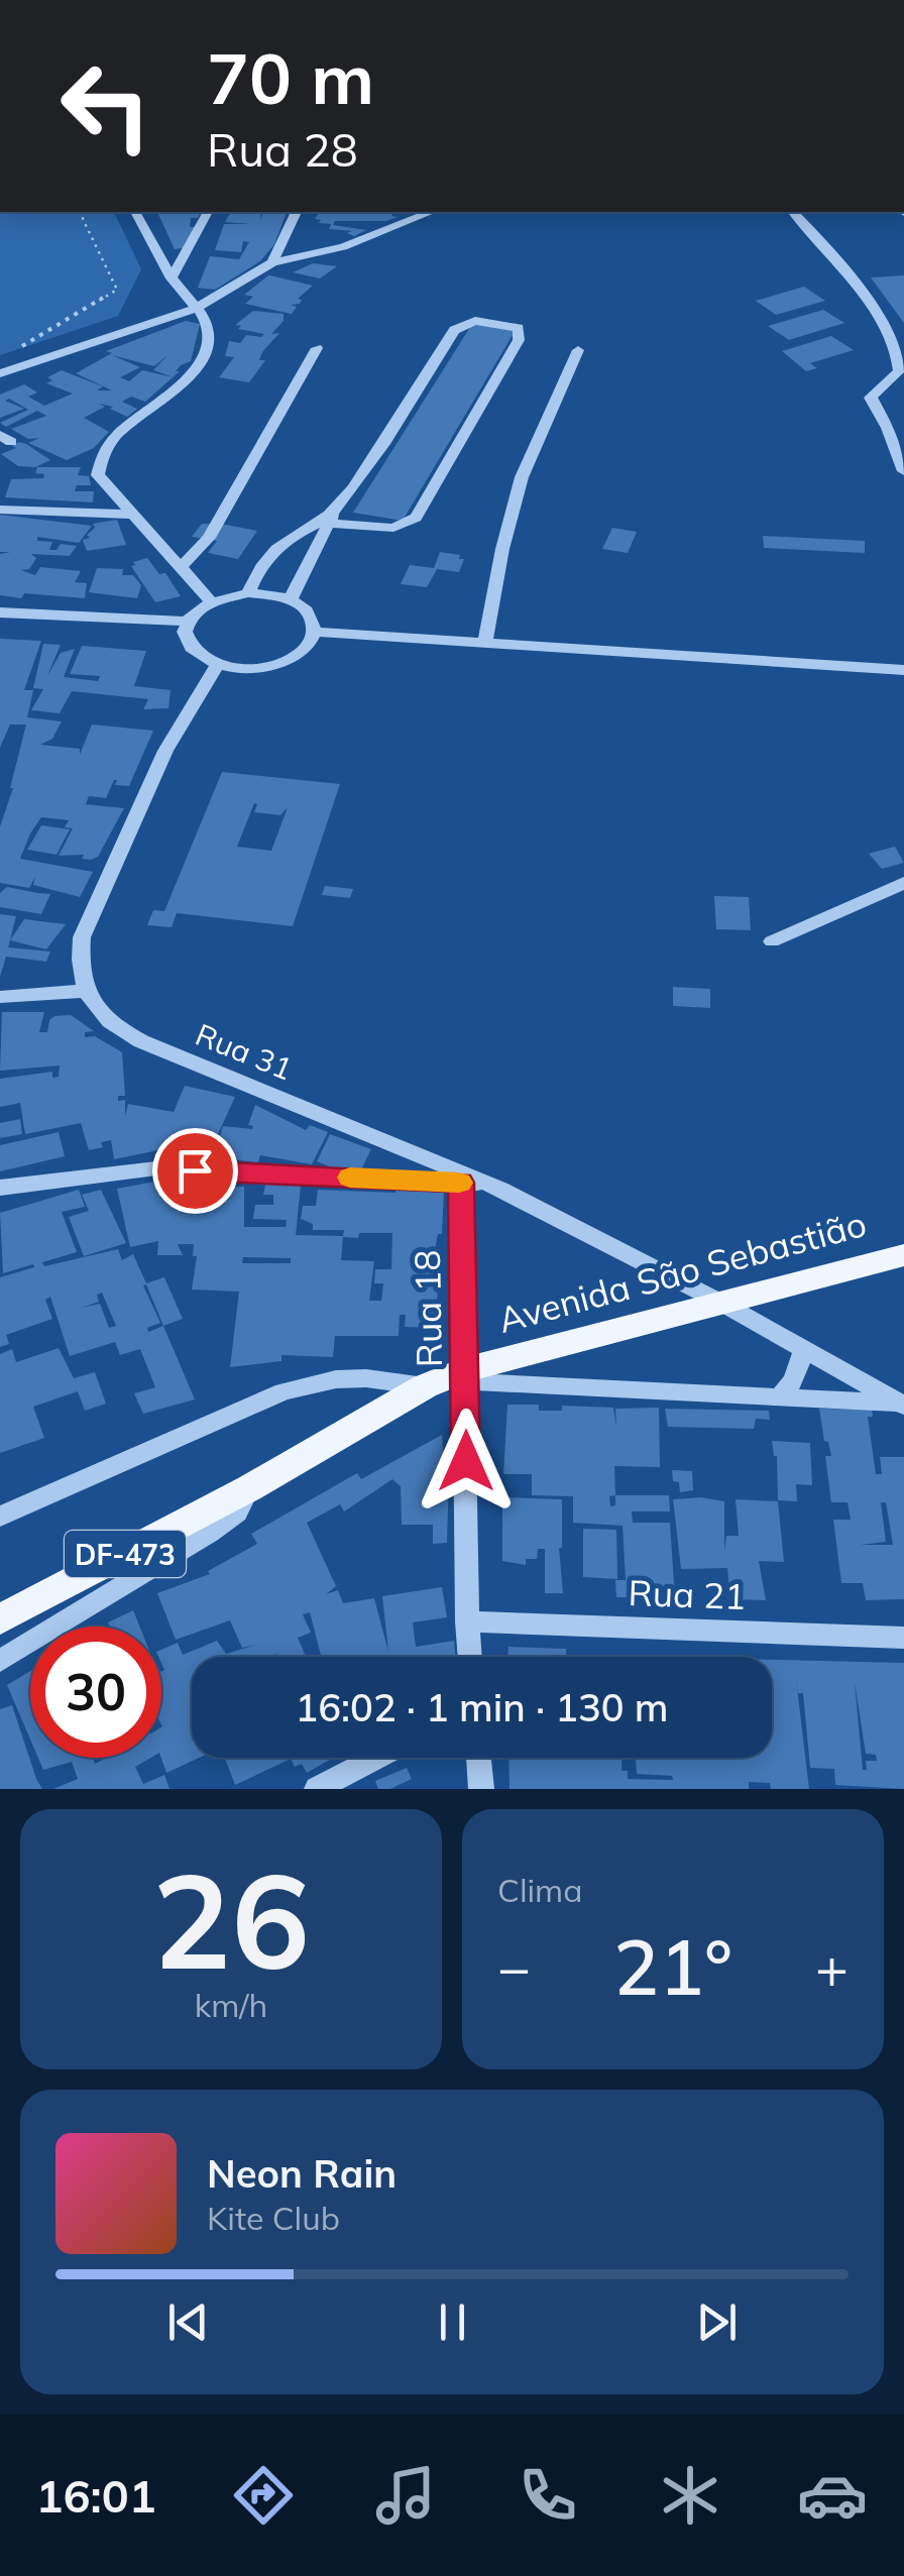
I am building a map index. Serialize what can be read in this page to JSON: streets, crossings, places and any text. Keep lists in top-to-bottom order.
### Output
{
  "streets": {
    "main road": ["Avenida São Sebastião", "DF-473"],
    "street": ["Rua 31", "Rua 18", "Rua 21"]
  },
  "crossings": [
    ["Rua 31", "Avenida São Sebastião"],
    ["Avenida São Sebastião", "Rua 18"],
    ["Rua 18", "Rua 21"]
  ],
  "page": {
    "turn": ["70 m", "Rua 28"],
    "limit": "30",
    "trip": "16:02 · 1 min · 130 m",
    "tile": [
      ["26", "km/h"],
      "Clima"
    ],
    "heat": ["−", "21°", "+"],
    "song": ["Neon Rain", "Kite Club"],
    "tabs": "16:01"
  }
}
